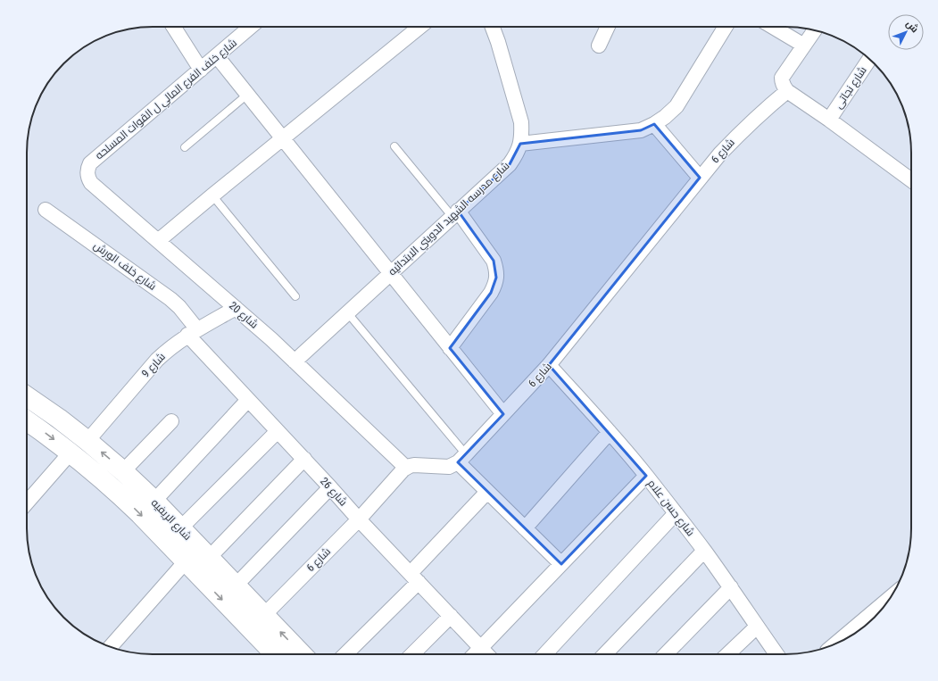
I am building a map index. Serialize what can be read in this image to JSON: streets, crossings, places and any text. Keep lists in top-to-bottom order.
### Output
{
  "streets": {
    "street": [
      "شارع نجاتى",
      "شارع خلف الفرع المالي ل القوات المسلحه",
      "شارع 6",
      "شارع مدرسه الشهيد الدويني الابتدائيه",
      "شارع خلف الورش",
      "شارع 20",
      "شارع 9",
      "شارع 26",
      "شارع حسن علام",
      "شارع الريفيه"
    ]
  },
  "crossings": [
    ["شارع خلف الفرع المالي ل القوات المسلحه", "شارع 20"],
    ["شارع 6", "شارع 20"],
    ["شارع 6", "شارع 26"],
    ["شارع 6", "شارع حسن علام"],
    ["شارع 6", "شارع الريفيه"],
    ["شارع مدرسه الشهيد الدويني الابتدائيه", "شارع 20"],
    ["شارع خلف الورش", "شارع 9"],
    ["شارع خلف الورش", "شارع 26"],
    ["شارع 20", "شارع 9"],
    ["شارع 9", "شارع 26"],
    ["شارع 9", "شارع الريفيه"]
  ],
  "north": "top right"
}
